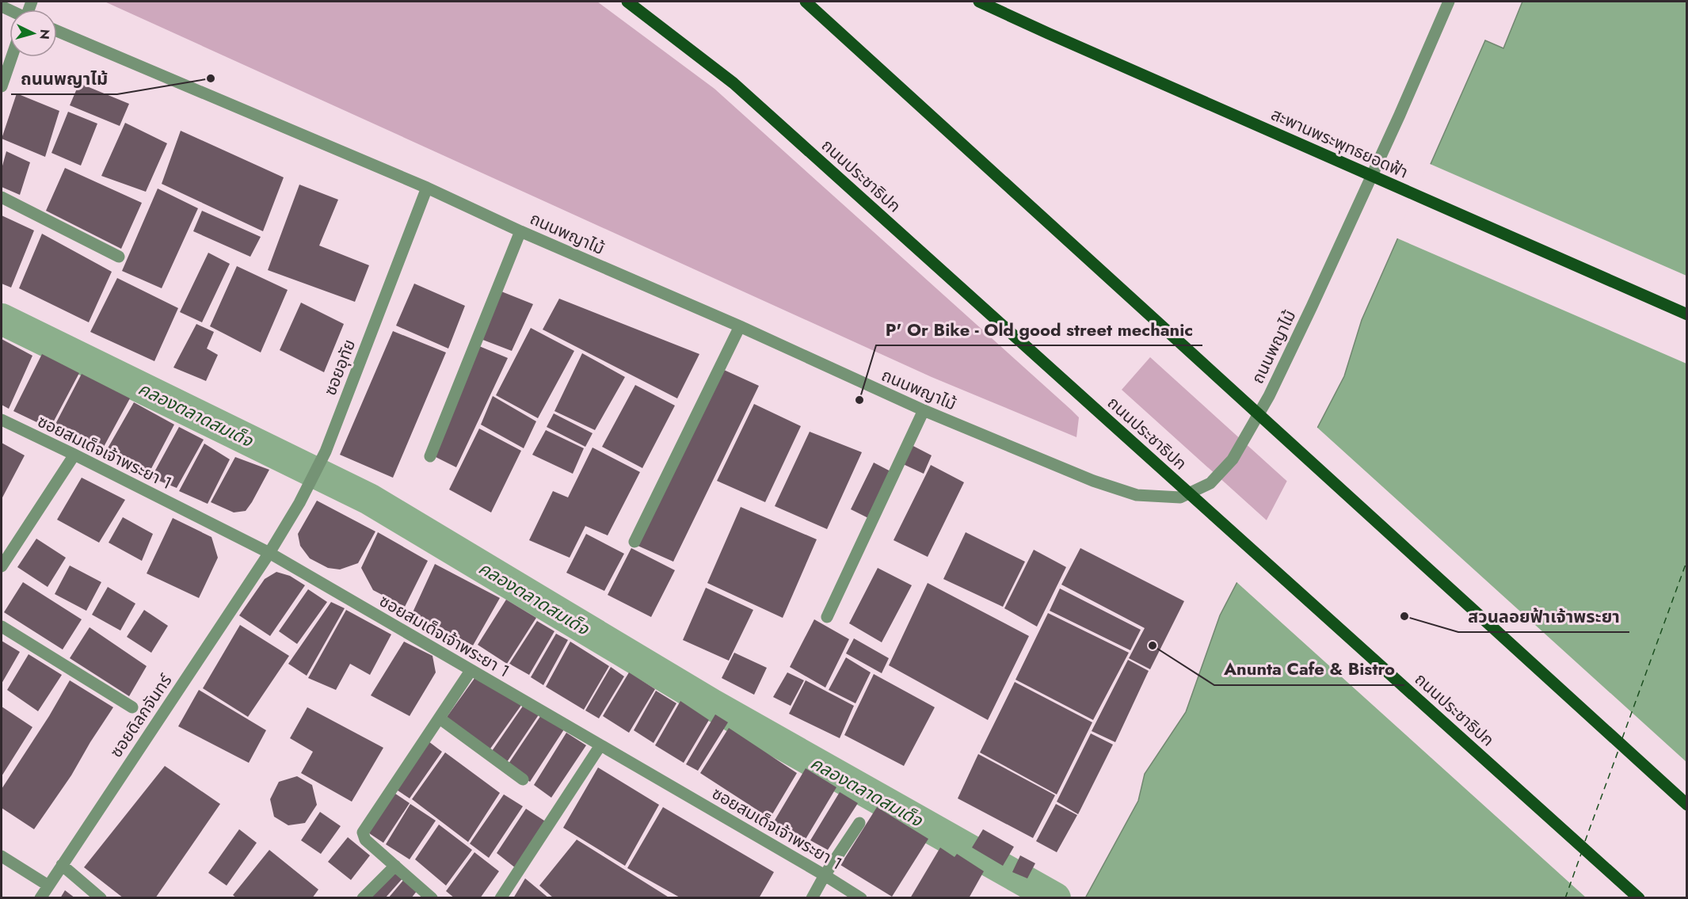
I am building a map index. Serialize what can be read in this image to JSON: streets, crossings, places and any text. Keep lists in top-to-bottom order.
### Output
{
  "streets": {
    "main road": ["สะพานพระพุทธยอดฟ้า", "ถนนประชาธิปก"],
    "street": [
      "ถนนพญาไม้",
      "ซอยอุทัย",
      "ซอยสมเด็จเจ้าพระยา 1",
      "ซอยดิลกจันทร์"
    ]
  },
  "crossings": [
    ["ถนนพญาไม้", "ซอยอุทัย"],
    ["ซอยอุทัย", "ซอยสมเด็จเจ้าพระยา 1"],
    ["ซอยอุทัย", "ซอยดิลกจันทร์"],
    ["ซอยสมเด็จเจ้าพระยา 1", "ซอยดิลกจันทร์"]
  ],
  "water": ["คลองตลาดสมเด็จ"],
  "places": [
    "ถนนพญาไม้",
    "P' Or Bike - Old good street mechanic",
    "สวนลอยฟ้าเจ้าพระยา",
    "Anunta Cafe & Bistro"
  ],
  "north": "right"
}
